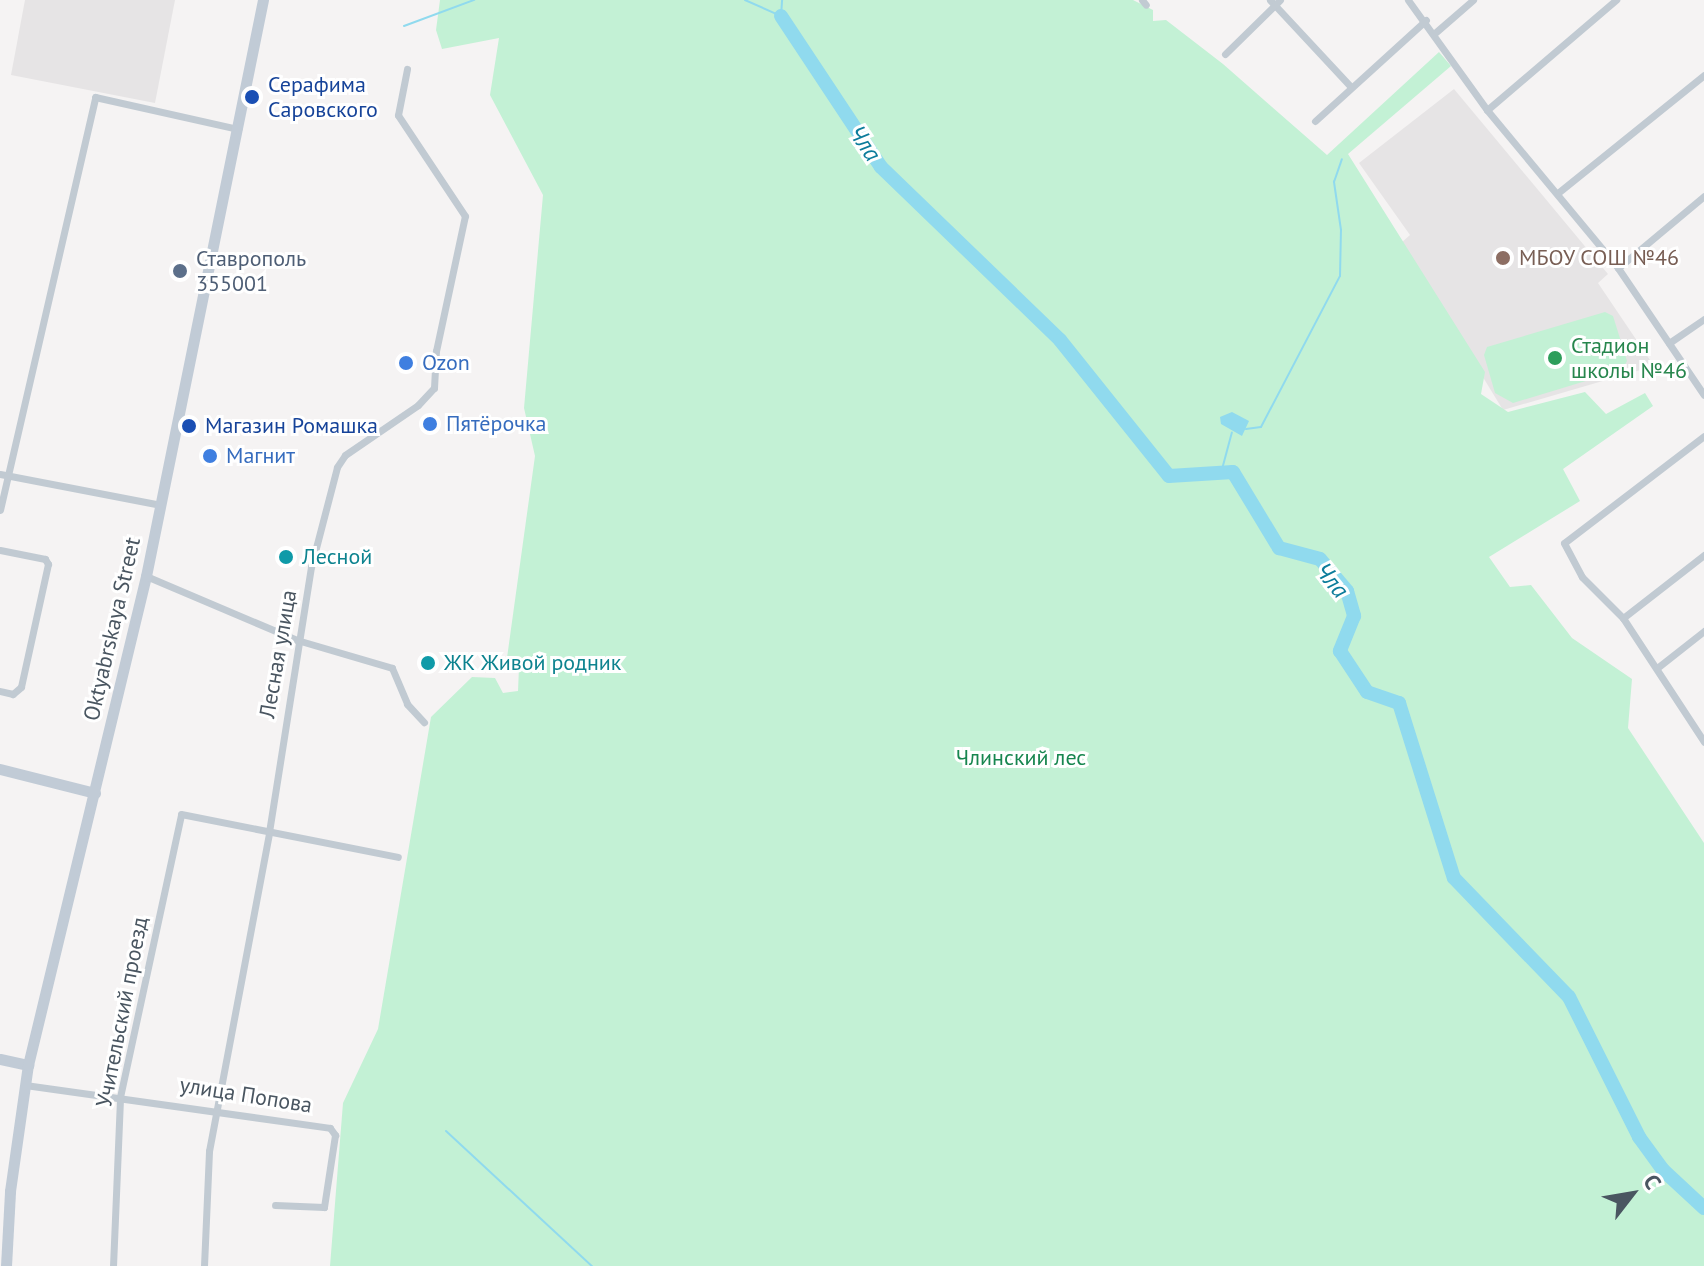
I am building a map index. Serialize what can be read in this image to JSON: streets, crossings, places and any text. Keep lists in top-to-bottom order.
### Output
{
  "streets": {
    "main road": ["Oktyabrskaya Street"],
    "street": ["Лесная улица", "Учительский проезд", "улица Попова"]
  },
  "crossings": [
    ["Oktyabrskaya Street", "улица Попова"],
    ["Лесная улица", "Учительский проезд"],
    ["Лесная улица", "улица Попова"],
    ["Учительский проезд", "улица Попова"]
  ],
  "water": ["Чла"],
  "parks": ["Члинский лес"],
  "places": [
    "Серафима Саровского",
    "МБОУ СОШ №46",
    "Ставрополь 355001",
    "Стадион школы №46",
    "Ozon",
    "Пятёрочка",
    "Магазин Ромашка",
    "Магнит",
    "Лесной",
    "ЖК Живой родник"
  ],
  "north": "top right"
}
